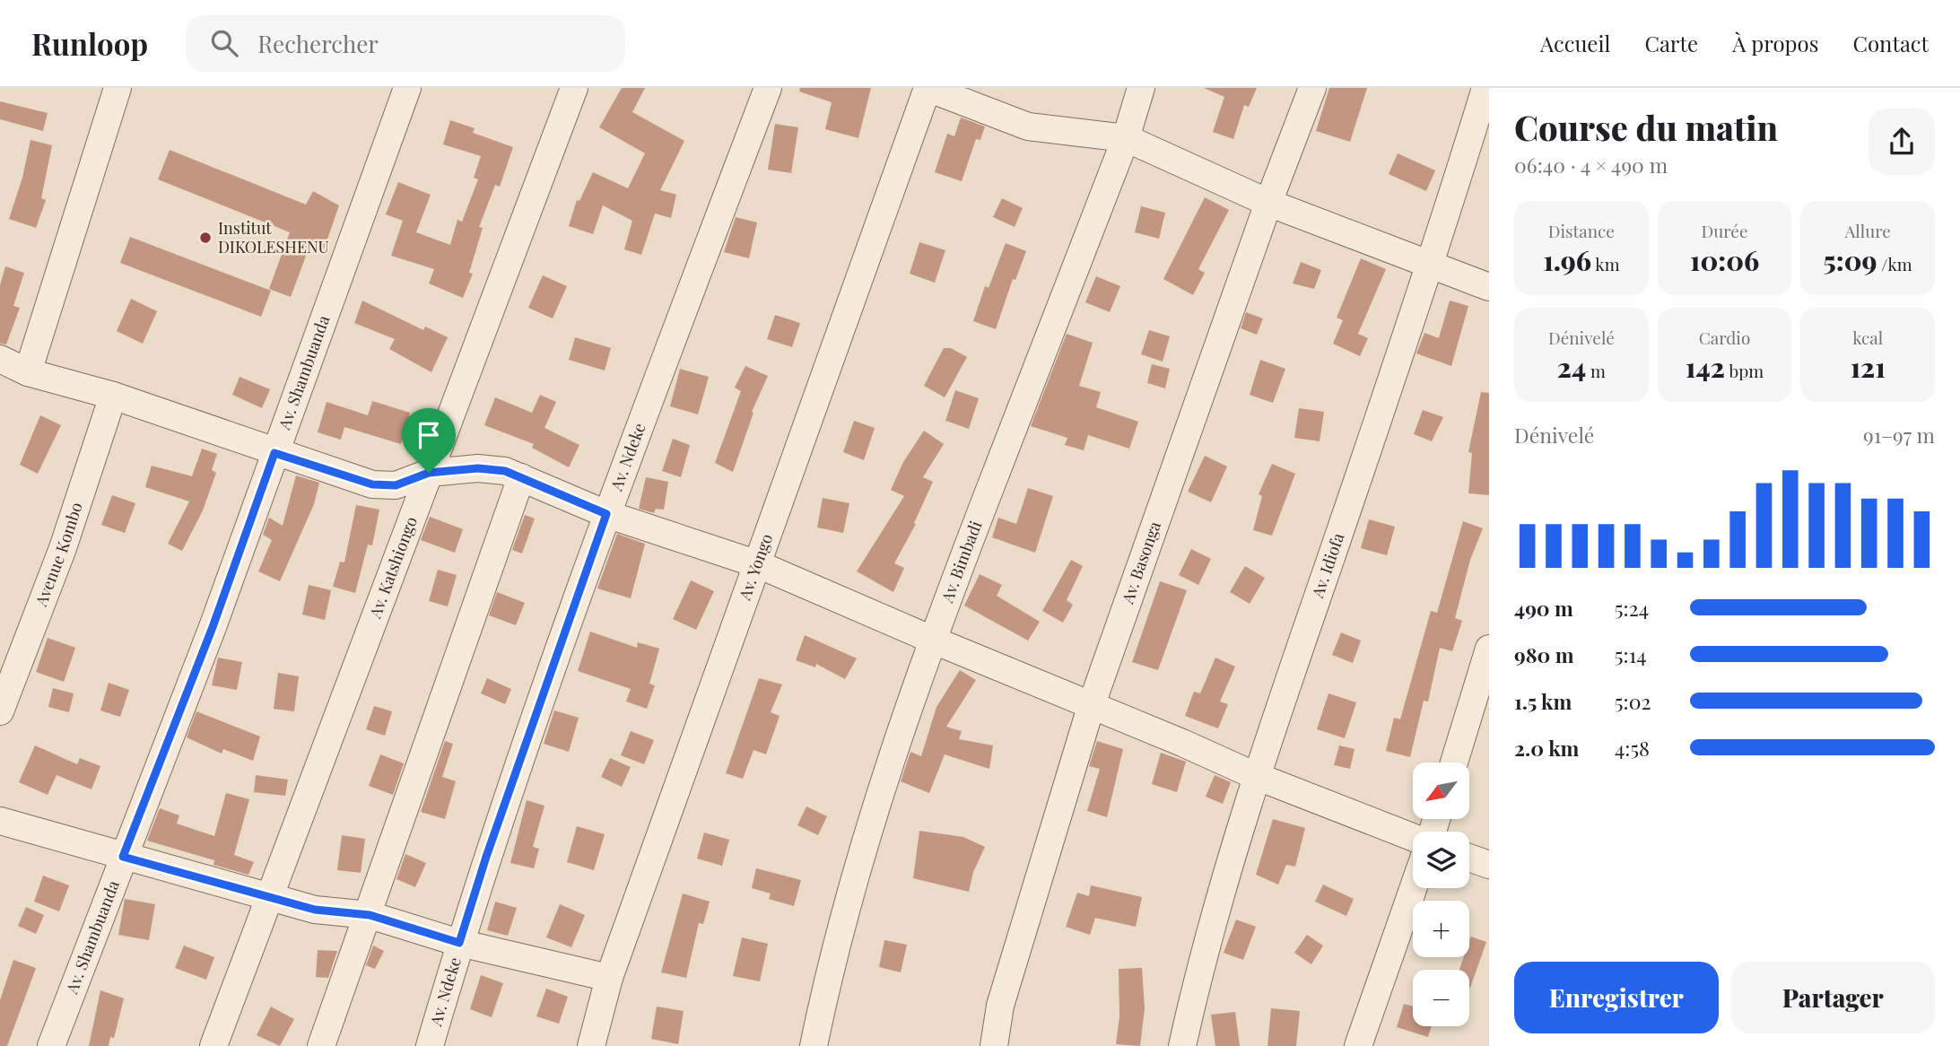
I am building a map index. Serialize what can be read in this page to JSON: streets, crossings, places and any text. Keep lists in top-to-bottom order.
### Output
{
  "streets": {
    "street": [
      "Av. Shambuanda",
      "Av. Ndeke",
      "Avenue Kombo",
      "Av. Bimbadi",
      "Av. Basonga",
      "Av. Idiofa",
      "Av. Katshiongo",
      "Av. Yongo"
    ]
  },
  "places": ["Institut DIKOLESHENU"],
  "north": "bottom left",
  "page": {
    "header": "Runloop",
    "search": "Rechercher",
    "nav": [
      "Accueil",
      "Carte",
      "À propos",
      "Contact"
    ],
    "heading": ["Course du matin", "06:40 · 4 × 490 m"],
    "stats": [
      ["Distance", "1.96 km"],
      ["Durée", "10:06"],
      ["Allure", "5:09 /km"],
      ["Dénivelé", "24 m"],
      ["Cardio", "142 bpm"],
      ["kcal", "121"]
    ],
    "chart": ["Dénivelé", "91–97 m"],
    "list": [
      {
        "name": "490 m",
        "note": "5:24"
      },
      {
        "name": "980 m",
        "note": "5:14"
      },
      {
        "name": "1.5 km",
        "note": "5:02"
      },
      {
        "name": "2.0 km",
        "note": "4:58"
      }
    ],
    "map_buttons": ["+", "−"],
    "buttons": ["Enregistrer", "Partager"]
  }
}
